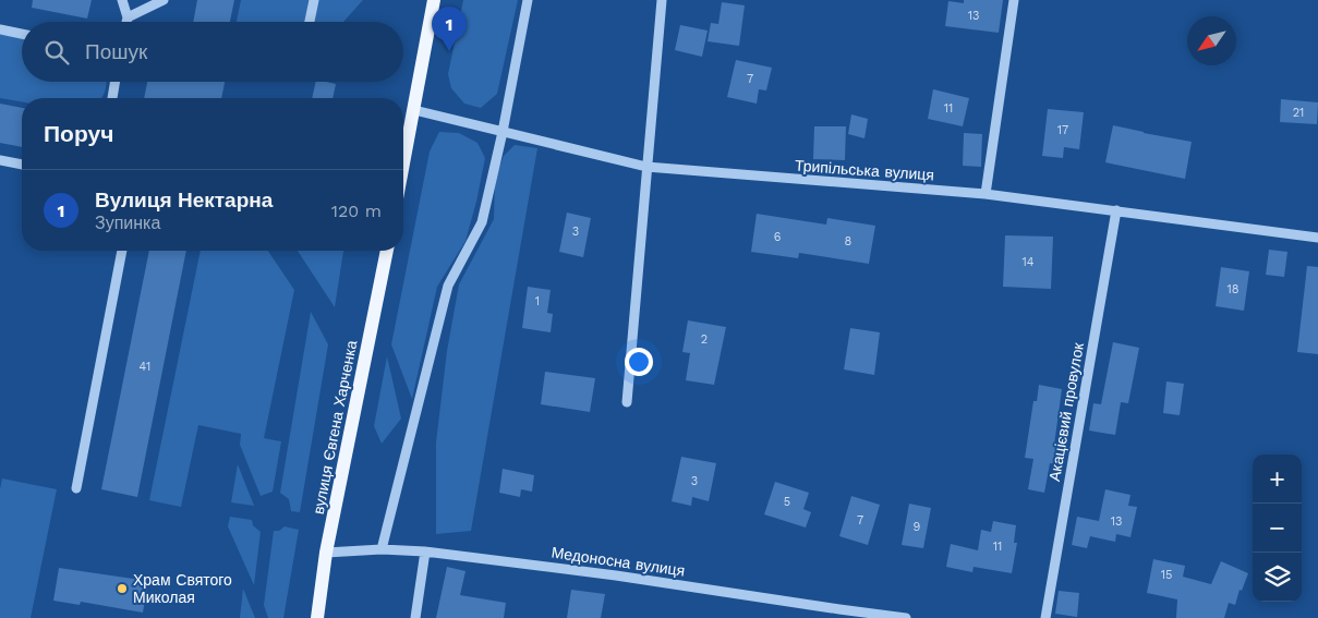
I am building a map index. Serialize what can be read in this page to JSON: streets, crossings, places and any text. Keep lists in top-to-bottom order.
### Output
{
  "streets": {
    "main road": ["вулиця Євгена Харченка"],
    "street": ["Трипільська вулиця", "Акацієвий провулок", "Медоносна вулиця"]
  },
  "crossings": [
    ["Трипільська вулиця", "Акацієвий провулок"],
    ["вулиця Євгена Харченка", "Медоносна вулиця"]
  ],
  "places": ["Храм Святого Миколая"],
  "house_numbers": [
    "13",
    "7",
    "11",
    "21",
    "17",
    "3",
    "6",
    "8",
    "14",
    "18",
    "1",
    "2",
    "41",
    "3",
    "5",
    "7",
    "13",
    "9",
    "11",
    "15"
  ],
  "north": "bottom left",
  "page": {
    "pins": "1",
    "search": "Пошук",
    "heading": "Поруч",
    "list": [
      {
        "mark": "1",
        "name": "Вулиця Нектарна",
        "note": "Зупинка",
        "value": "120 m"
      }
    ],
    "map_buttons": ["+", "−"]
  }
}
